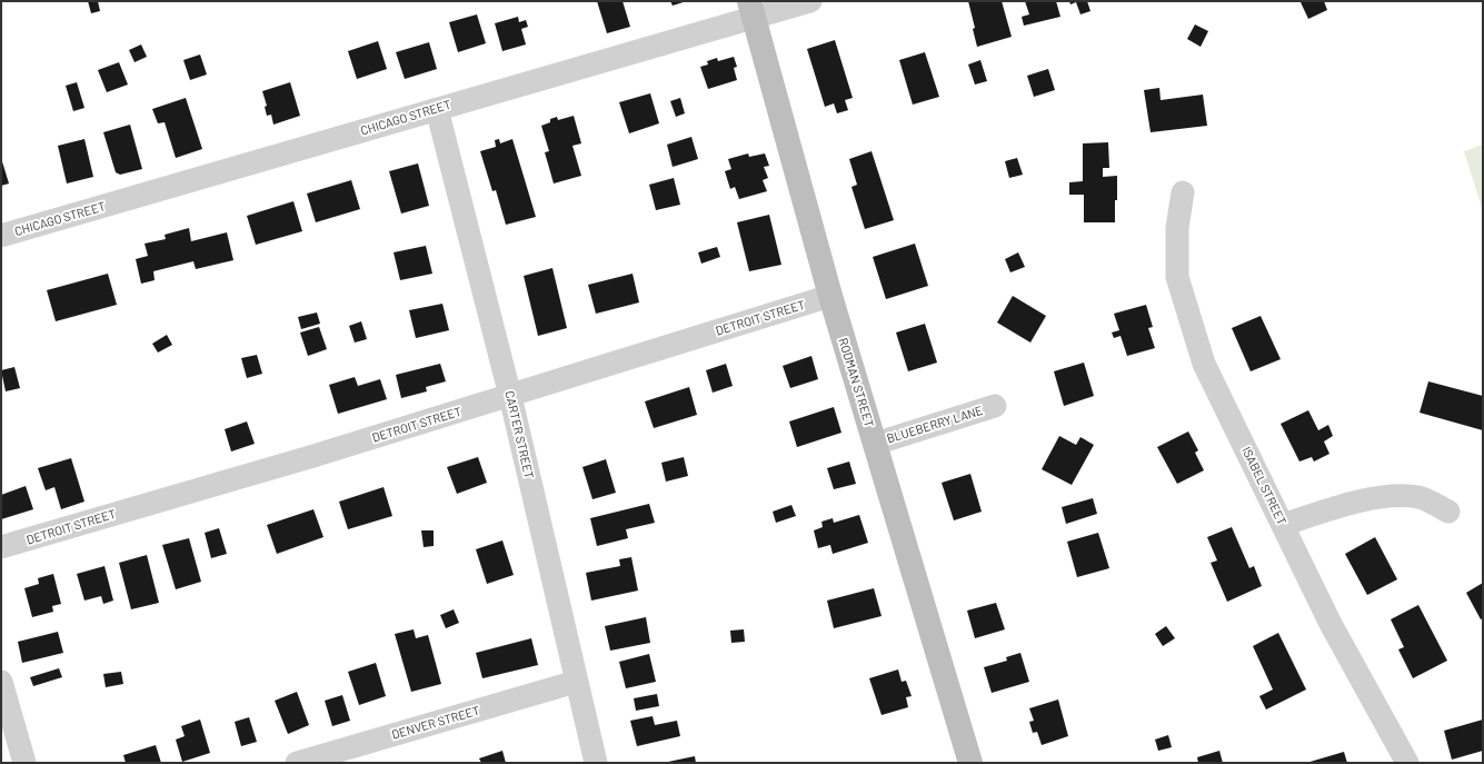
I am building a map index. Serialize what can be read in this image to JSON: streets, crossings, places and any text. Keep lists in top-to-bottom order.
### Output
{
  "streets": {
    "street": [
      "CHICAGO STREET",
      "DETROIT STREET",
      "RODMAN STREET",
      "BLUEBERRY LANE",
      "CARTER STREET",
      "ISABEL STREET",
      "DENVER STREET"
    ]
  },
  "crossings": [
    ["CHICAGO STREET", "RODMAN STREET"],
    ["CHICAGO STREET", "CARTER STREET"],
    ["DETROIT STREET", "RODMAN STREET"],
    ["DETROIT STREET", "CARTER STREET"],
    ["RODMAN STREET", "BLUEBERRY LANE"],
    ["CARTER STREET", "DENVER STREET"]
  ]
}
